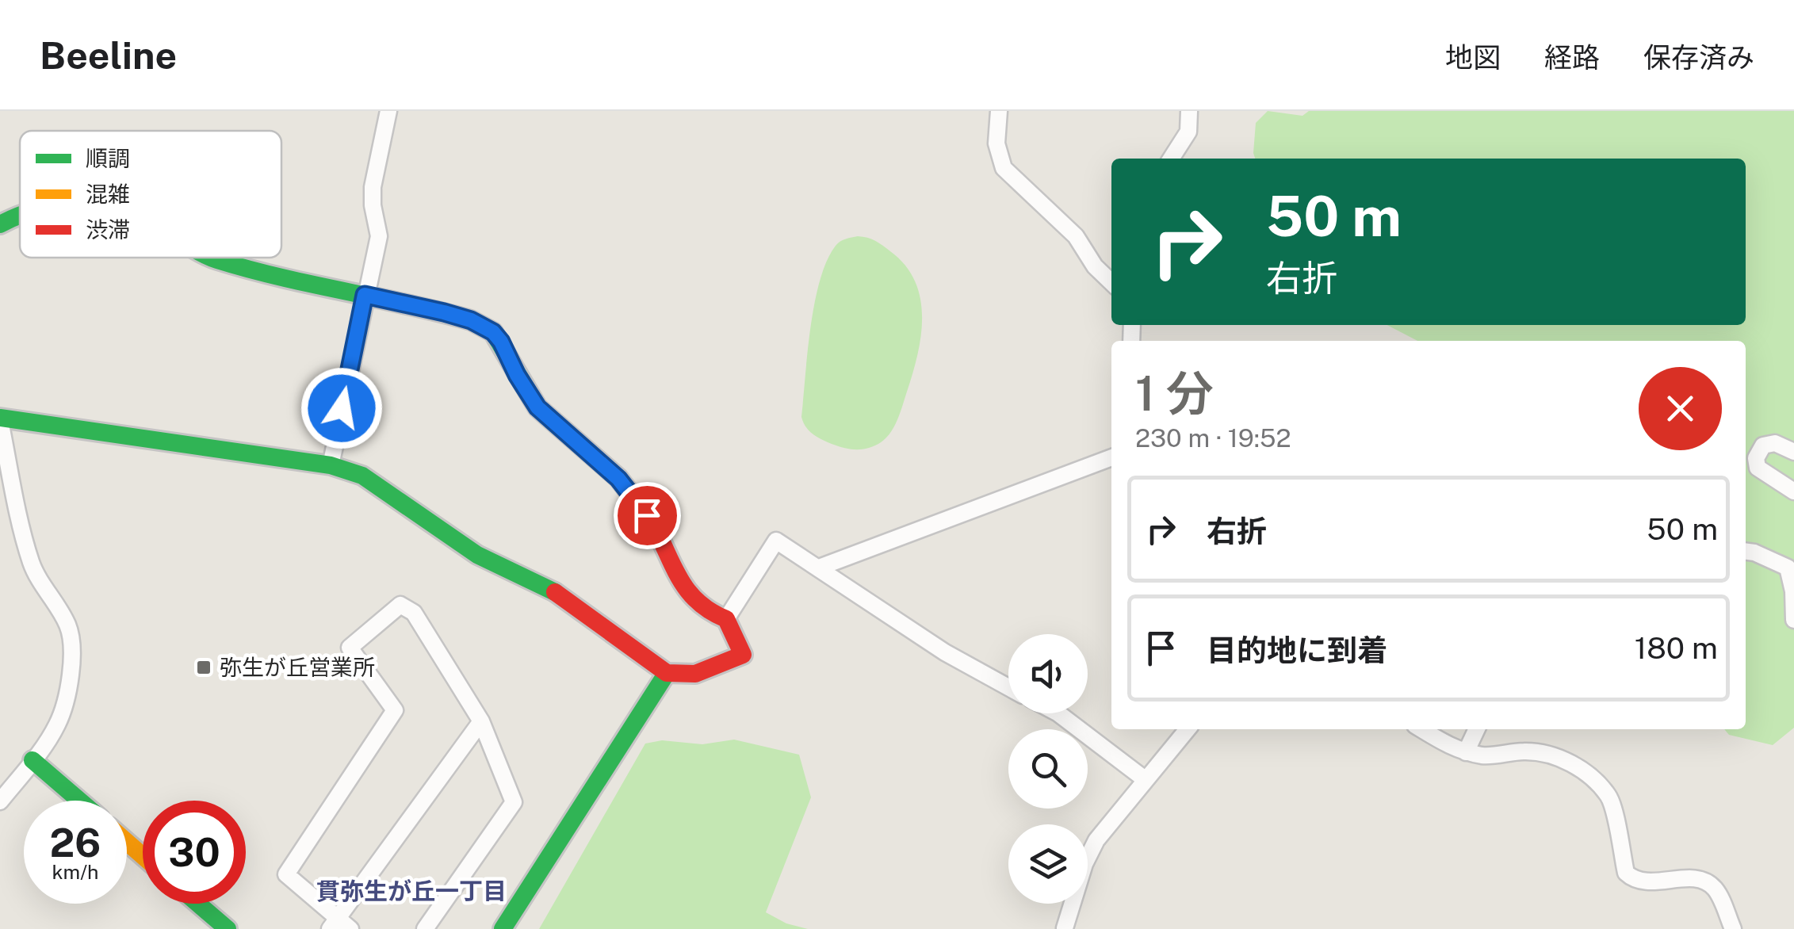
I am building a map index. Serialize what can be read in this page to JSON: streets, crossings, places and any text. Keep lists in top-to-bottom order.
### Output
{
  "districts": ["貫弥生が丘一丁目"],
  "places": {
    "transit": ["弥生が丘営業所"]
  },
  "legend": ["順調", "混雑", "渋滞"],
  "page": {
    "header": "Beeline",
    "nav": ["地図", "経路", "保存済み"],
    "turn": ["50 m", "右折"],
    "heading": ["1 分", "230 m · 19:52"],
    "list": [
      {
        "name": "右折",
        "value": "50 m"
      },
      {
        "name": "目的地に到着",
        "value": "180 m"
      }
    ],
    "speed": "26 km/h",
    "limit": "30"
  }
}
